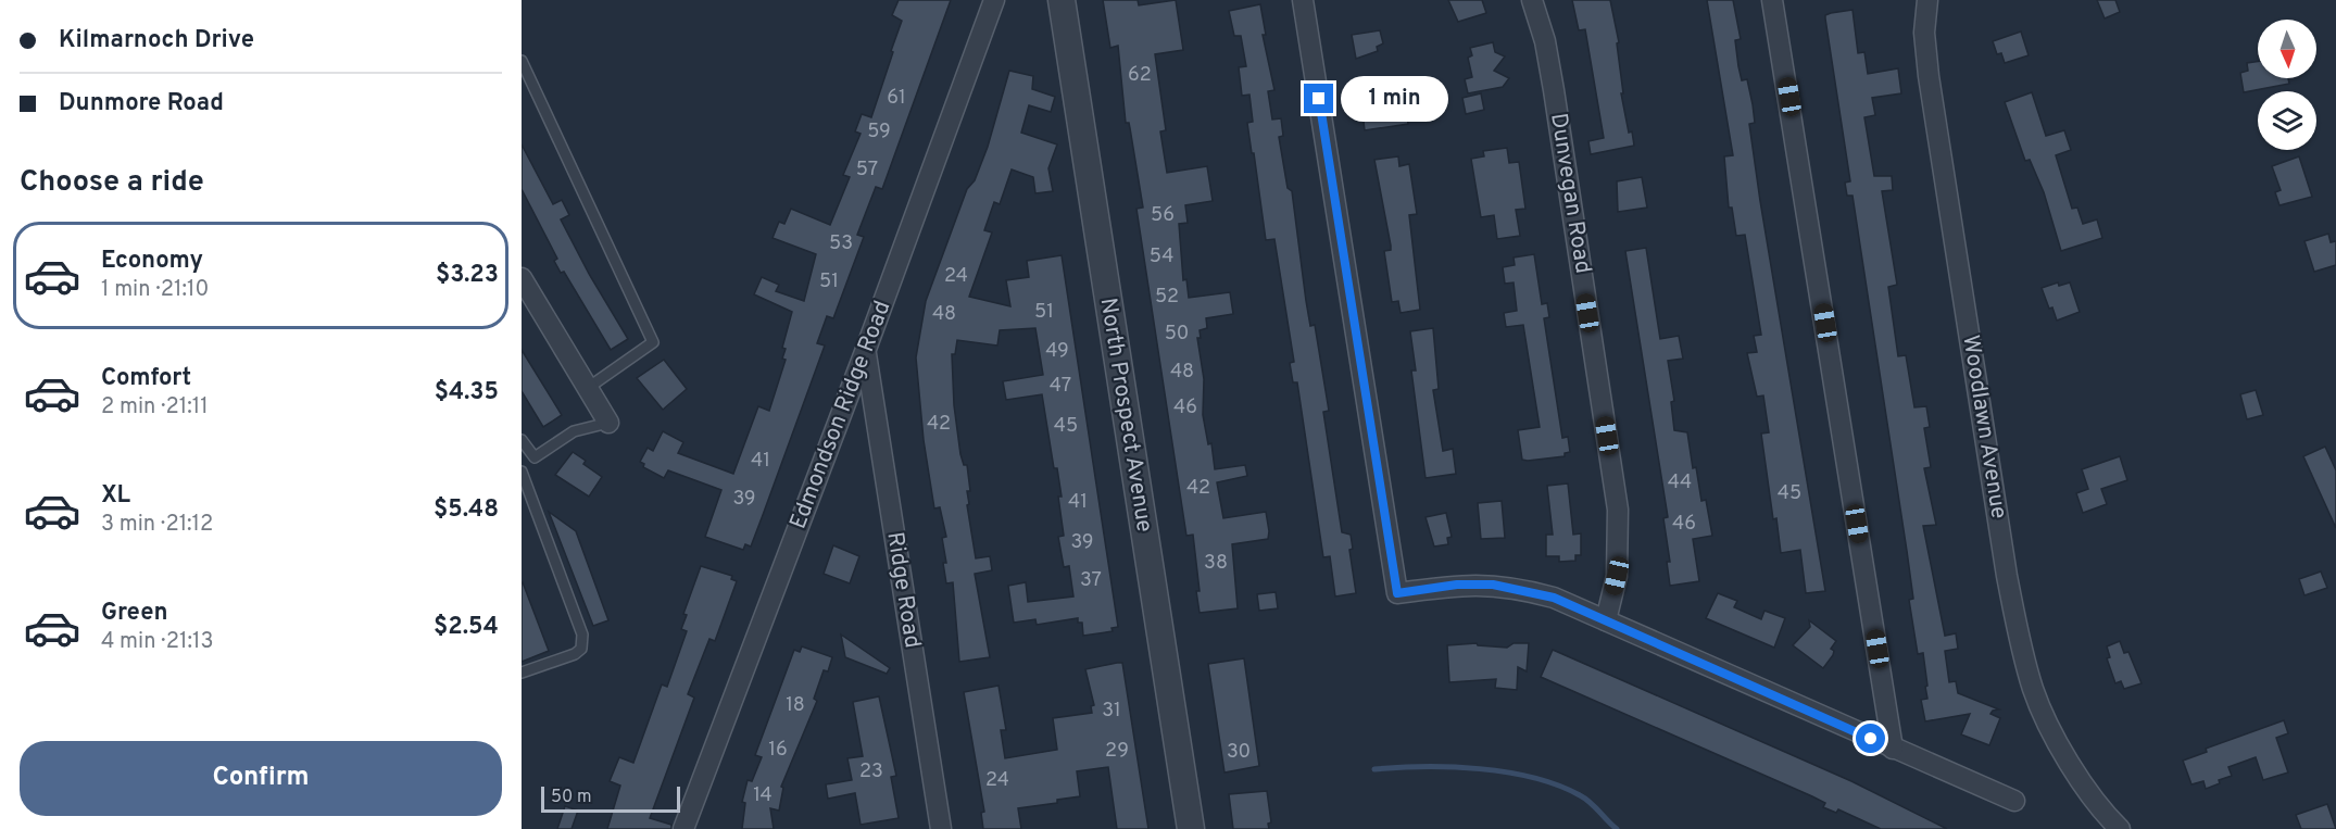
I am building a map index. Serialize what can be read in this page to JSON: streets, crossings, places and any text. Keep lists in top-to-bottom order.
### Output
{
  "streets": {
    "street": [
      "Dunvegan Road",
      "Edmondson Ridge Road",
      "North Prospect Avenue",
      "Woodlawn Avenue",
      "Ridge Road"
    ]
  },
  "crossings": [
    ["Edmondson Ridge Road", "Ridge Road"]
  ],
  "house_numbers": [
    "62",
    "61",
    "59",
    "57",
    "56",
    "53",
    "54",
    "24",
    "51",
    "52",
    "51",
    "48",
    "50",
    "49",
    "48",
    "47",
    "46",
    "42",
    "45",
    "41",
    "44",
    "42",
    "45",
    "39",
    "41",
    "46",
    "39",
    "38",
    "37",
    "18",
    "31",
    "16",
    "29",
    "30",
    "23",
    "24",
    "14"
  ],
  "scale_bar": "50 m",
  "north": "bottom",
  "page": {
    "banner": ["Kilmarnoch Drive", "Dunmore Road"],
    "bubble": "1 min",
    "heading": "Choose a ride",
    "list": [
      {
        "name": "Economy",
        "note": "1 min · 21:10",
        "value": "$3.23"
      },
      {
        "name": "Comfort",
        "note": "2 min · 21:11",
        "value": "$4.35"
      },
      {
        "name": "XL",
        "note": "3 min · 21:12",
        "value": "$5.48"
      },
      {
        "name": "Green",
        "note": "4 min · 21:13",
        "value": "$2.54"
      }
    ],
    "buttons": "Confirm",
    "scale": "50 m"
  }
}
